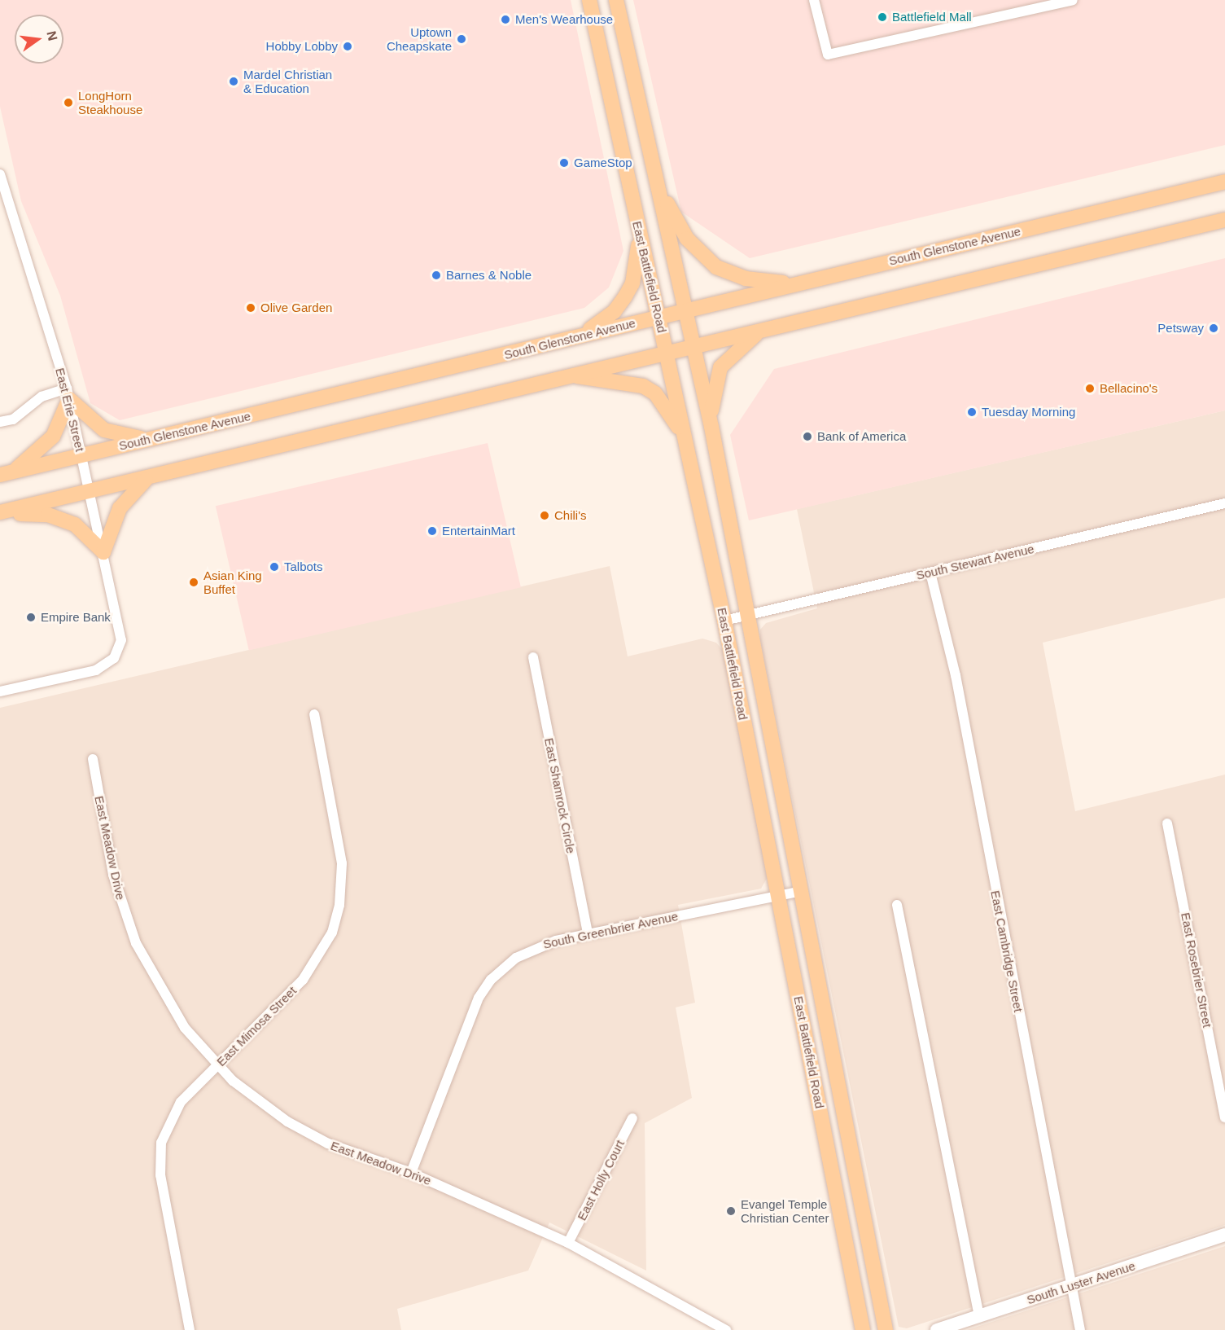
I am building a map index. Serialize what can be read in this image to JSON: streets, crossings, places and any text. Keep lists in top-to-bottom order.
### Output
{
  "streets": {
    "main road": ["South Glenstone Avenue", "East Battlefield Road"],
    "street": [
      "East Erie Street",
      "South Stewart Avenue",
      "East Shamrock Circle",
      "East Meadow Drive",
      "South Greenbrier Avenue",
      "East Cambridge Street",
      "East Rosebrier Street",
      "East Mimosa Street",
      "East Holly Court",
      "South Luster Avenue"
    ]
  },
  "crossings": [
    ["South Glenstone Avenue", "East Battlefield Road"],
    ["South Glenstone Avenue", "East Erie Street"],
    ["East Battlefield Road", "South Stewart Avenue"],
    ["East Battlefield Road", "South Greenbrier Avenue"],
    ["South Stewart Avenue", "East Cambridge Street"],
    ["East Shamrock Circle", "South Greenbrier Avenue"],
    ["East Meadow Drive", "South Greenbrier Avenue"],
    ["East Meadow Drive", "East Mimosa Street"],
    ["East Meadow Drive", "East Holly Court"],
    ["East Cambridge Street", "South Luster Avenue"]
  ],
  "places": [
    "Battlefield Mall",
    "Men's Wearhouse",
    "Uptown Cheapskate",
    "Hobby Lobby",
    "Mardel Christian & Education",
    "LongHorn Steakhouse",
    "GameStop",
    "Barnes & Noble",
    "Olive Garden",
    "Petsway",
    "Bellacino's",
    "Tuesday Morning",
    "Bank of America",
    "Chili's",
    "EntertainMart",
    "Talbots",
    "Asian King Buffet",
    "Empire Bank",
    "Evangel Temple Christian Center"
  ],
  "north": "right"
}
